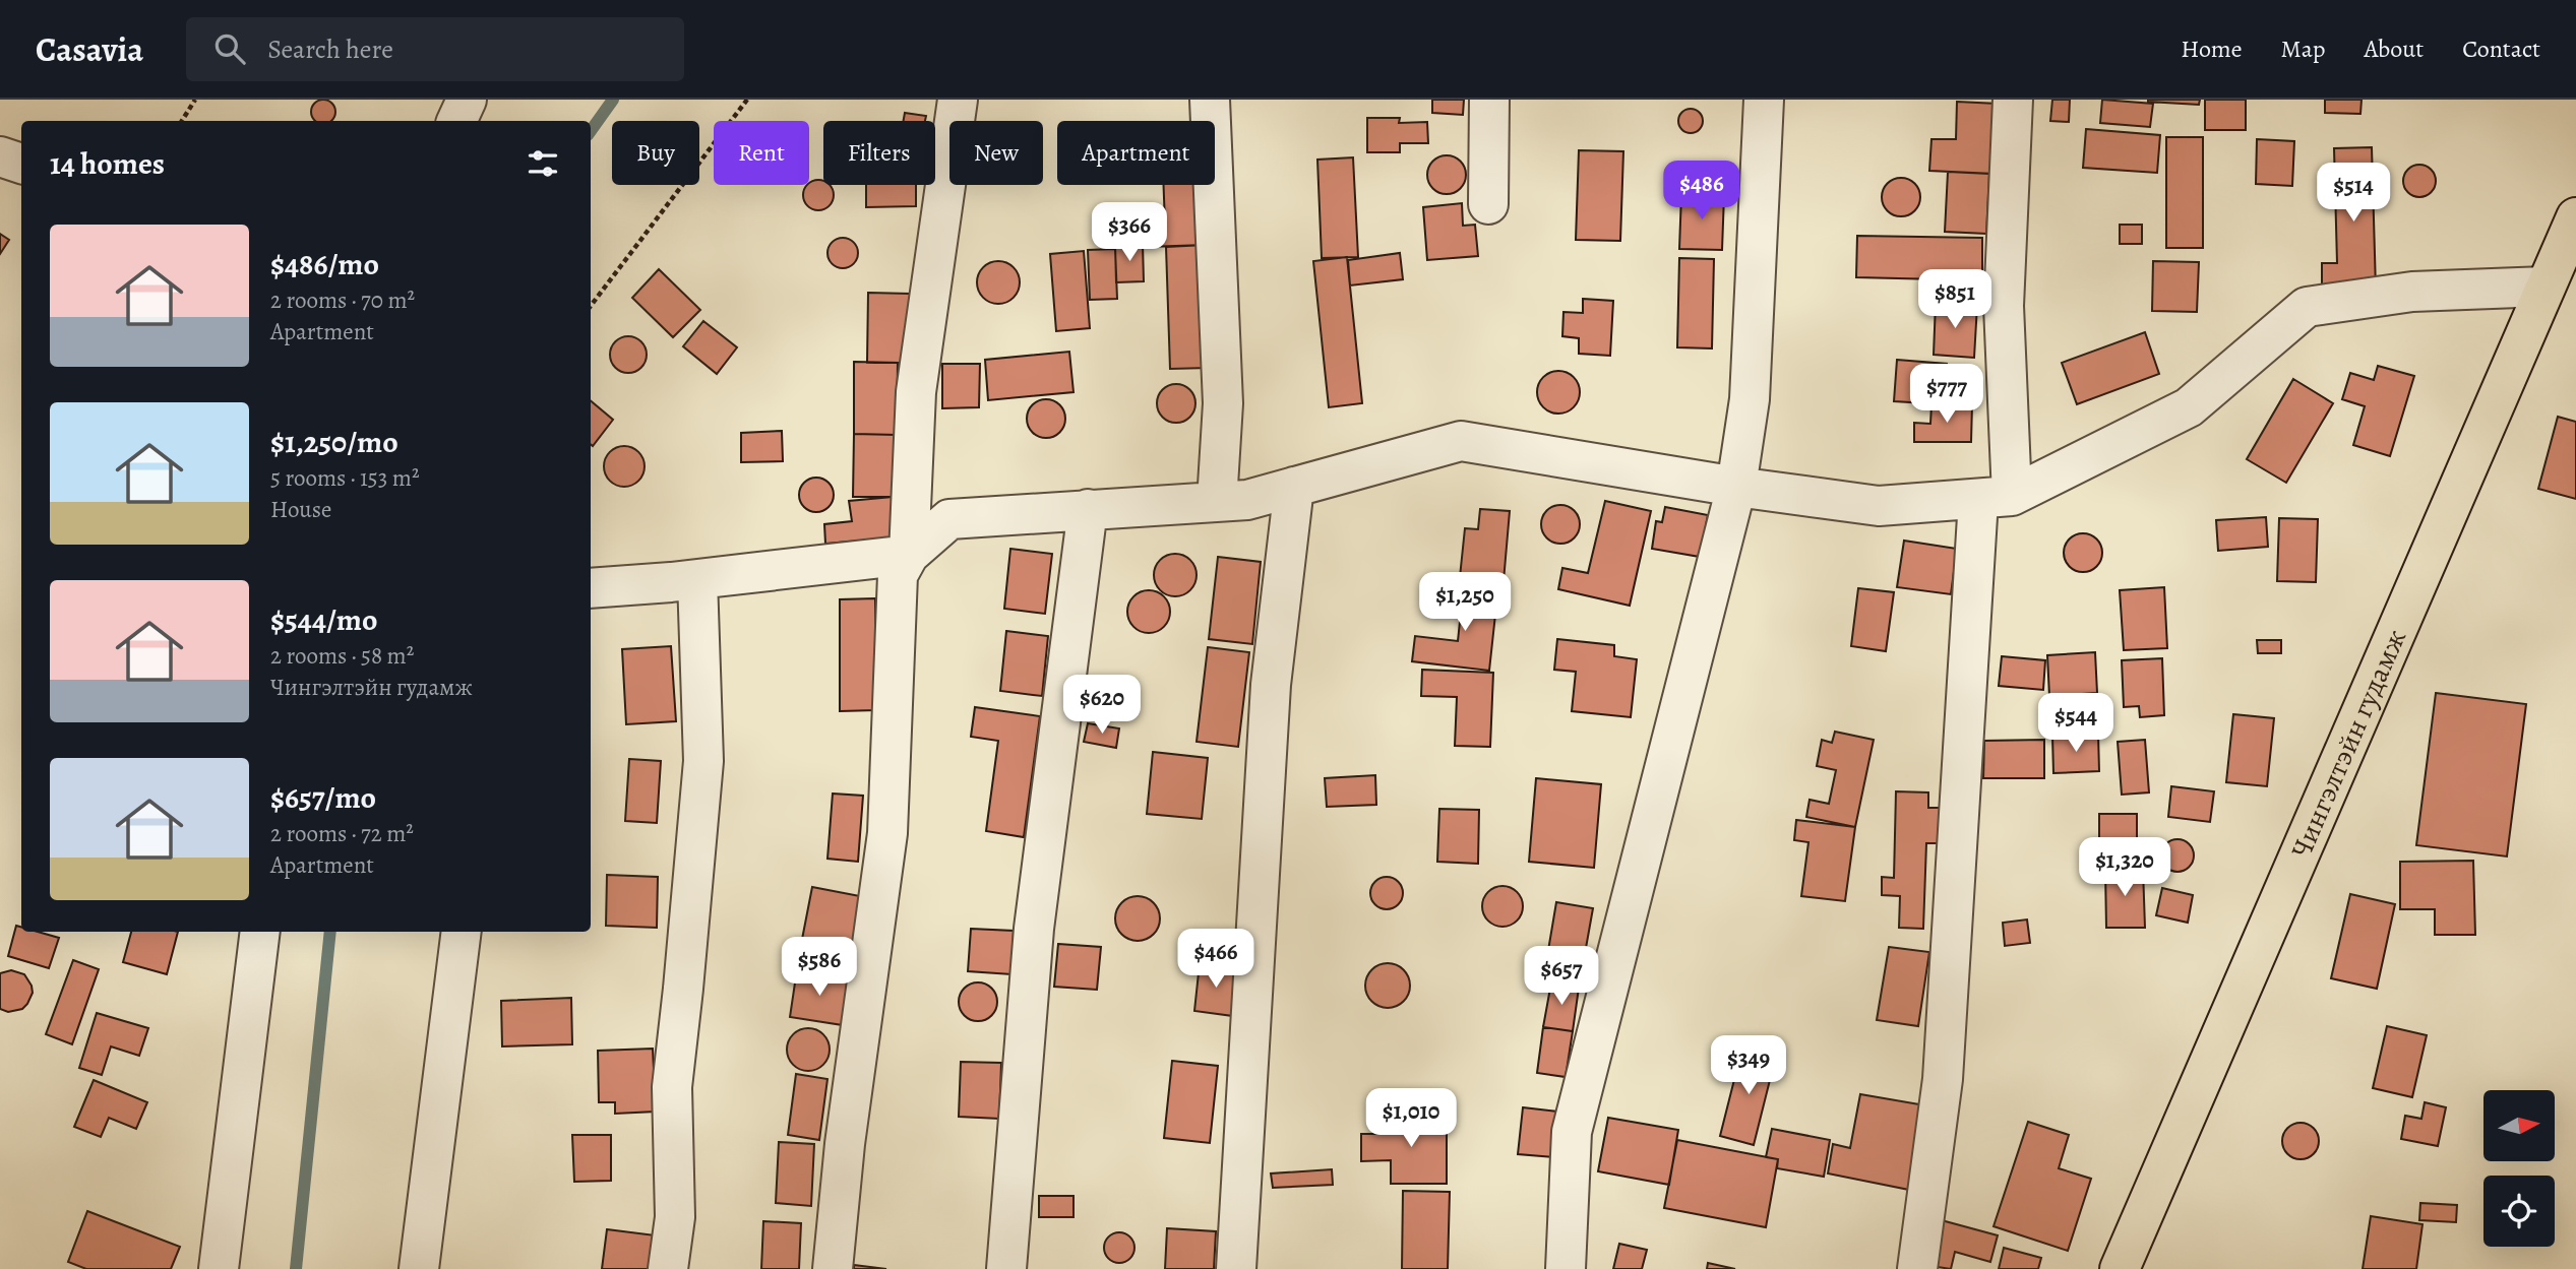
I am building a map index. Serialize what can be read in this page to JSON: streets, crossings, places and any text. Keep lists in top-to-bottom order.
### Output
{
  "streets": {
    "main road": ["Чингэлтэйн гудамж"]
  },
  "north": "right",
  "page": {
    "header": "Casavia",
    "search": "Search here",
    "nav": [
      "Home",
      "Map",
      "About",
      "Contact"
    ],
    "chip": [
      "Buy",
      "Rent",
      "Filters",
      "New",
      "Apartment"
    ],
    "heading": "14 homes",
    "price": [
      "$486",
      "$514",
      "$366",
      "$851",
      "$777",
      "$1,250",
      "$620",
      "$544",
      "$1,320",
      "$466",
      "$586",
      "$657",
      "$349",
      "$1,010"
    ],
    "list": [
      {
        "name": "$486/mo",
        "note": "2 rooms · 70 m² · Apartment"
      },
      {
        "name": "$1,250/mo",
        "note": "5 rooms · 153 m² · House"
      },
      {
        "name": "$544/mo",
        "note": "2 rooms · 58 m² · Чингэлтэйн гудамж"
      },
      {
        "name": "$657/mo",
        "note": "2 rooms · 72 m² · Apartment"
      }
    ]
  }
}
